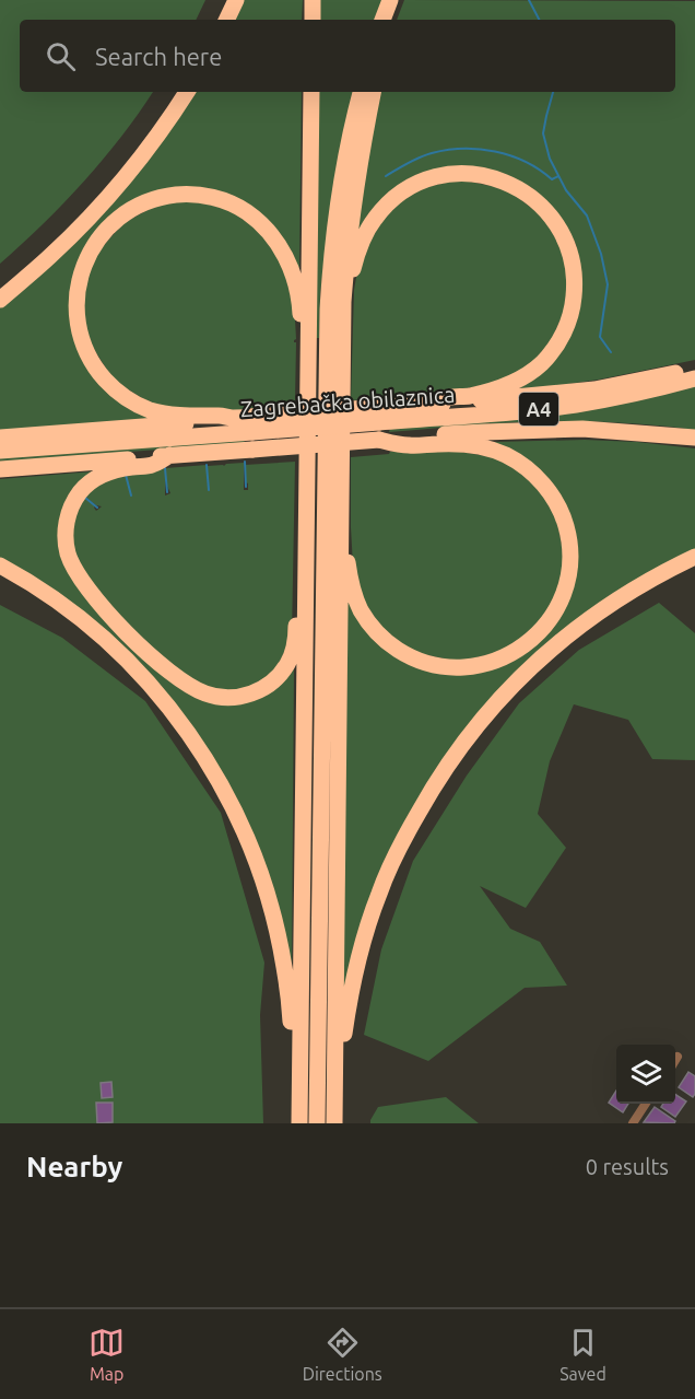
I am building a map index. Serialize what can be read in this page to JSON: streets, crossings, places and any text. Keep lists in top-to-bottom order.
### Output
{
  "streets": {
    "highway": ["Zagrebačka obilaznica", "A4"]
  },
  "page": {
    "search": "Search here",
    "heading": ["Nearby", "0 results"],
    "nav": ["Map", "Directions", "Saved"]
  }
}
